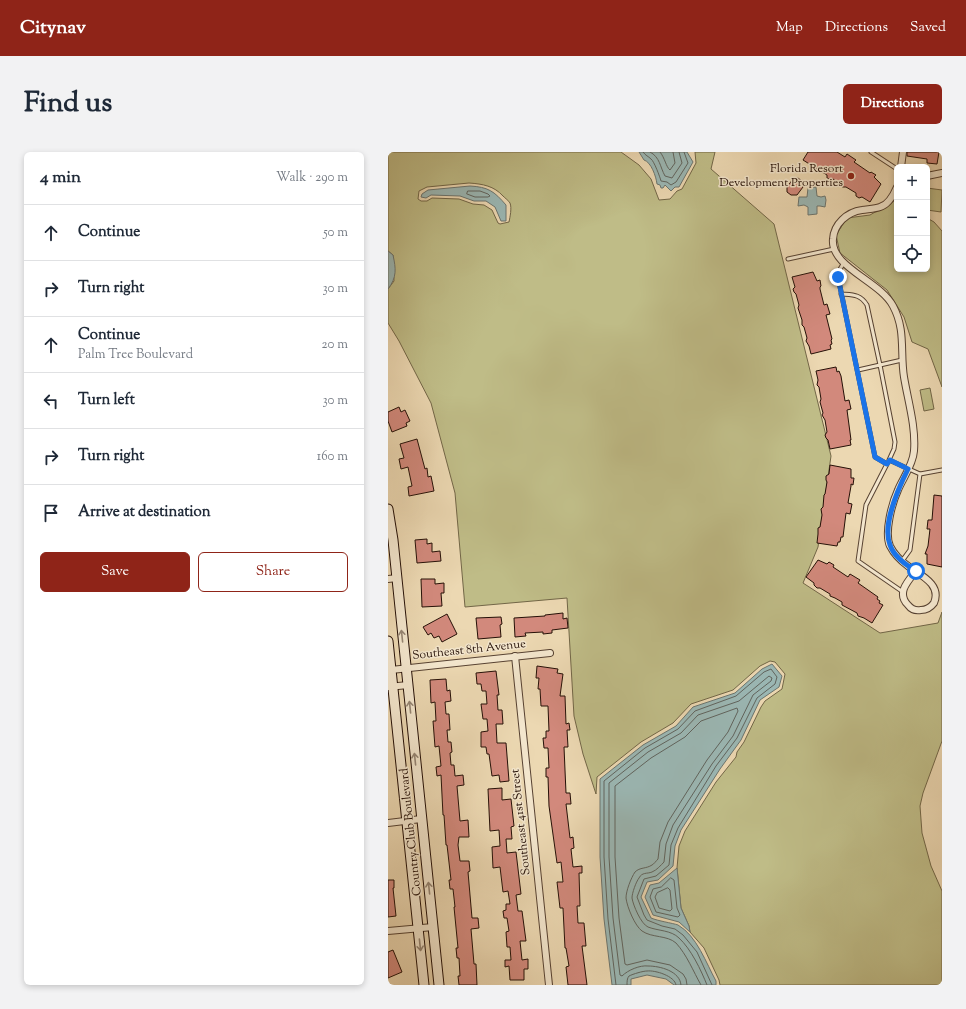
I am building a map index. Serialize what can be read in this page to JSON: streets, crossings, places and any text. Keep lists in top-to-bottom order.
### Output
{
  "streets": {
    "main road": ["Country Club Boulevard"],
    "street": ["Southeast 8th Avenue", "Southeast 41st Street"]
  },
  "crossings": [
    ["Southeast 8th Avenue", "Southeast 41st Street"],
    ["Southeast 8th Avenue", "Country Club Boulevard"]
  ],
  "places": ["Florida Resort Development Properties"],
  "page": {
    "header": "Citynav",
    "nav": ["Map", "Directions", "Saved"],
    "title": "Find us",
    "buttons": [
      "Directions",
      ["Save", "Share"]
    ],
    "heading": ["4 min", "Walk · 290 m"],
    "map_buttons": ["+", "−"],
    "list": [
      ["Continue", "50 m"],
      ["Turn right", "30 m"],
      ["Continue", "Palm Tree Boulevard", "20 m"],
      ["Turn left", "30 m"],
      ["Turn right", "160 m"],
      "Arrive at destination"
    ]
  }
}
